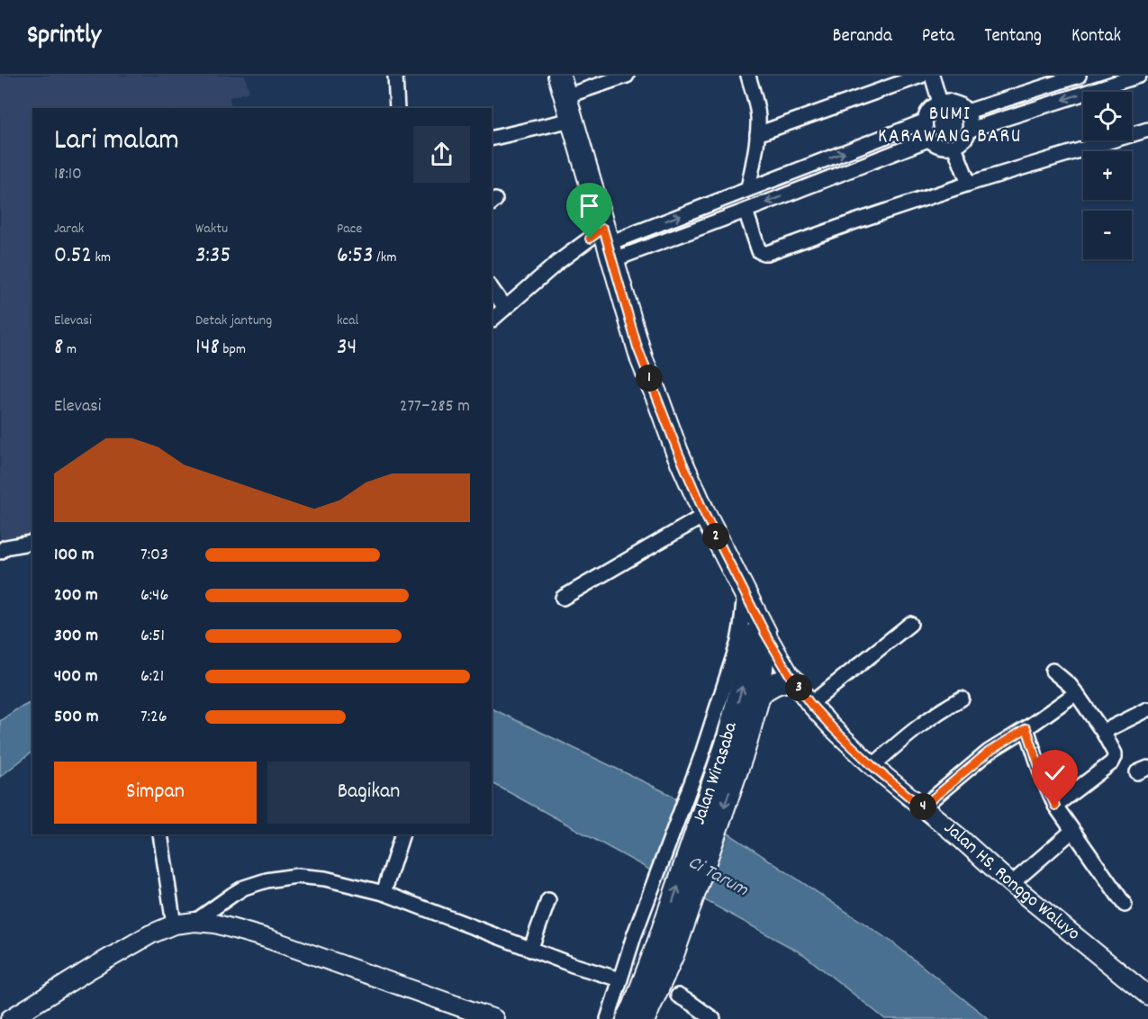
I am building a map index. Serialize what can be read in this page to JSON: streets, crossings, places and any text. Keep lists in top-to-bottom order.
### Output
{
  "streets": {
    "main road": ["Jalan Wirasaba"],
    "street": ["Jalan HS. Ronggo Waluyo"]
  },
  "crossings": [
    ["Jalan Wirasaba", "Jalan HS. Ronggo Waluyo"]
  ],
  "districts": ["BUMI KARAWANG BARU"],
  "water": ["Ci Tarum"],
  "page": {
    "header": "Sprintly",
    "nav": [
      "Beranda",
      "Peta",
      "Tentang",
      "Kontak"
    ],
    "map_buttons": ["+", "−"],
    "heading": ["Lari malam", "18:10"],
    "stats": [
      ["Jarak", "0.52 km"],
      ["Waktu", "3:35"],
      ["Pace", "6:53 /km"],
      ["Elevasi", "8 m"],
      ["Detak jantung", "148 bpm"],
      ["kcal", "34"]
    ],
    "pins": [
      "1",
      "2",
      "3",
      "4"
    ],
    "chart": ["Elevasi", "277–285 m"],
    "list": [
      {
        "name": "100 m",
        "note": "7:03"
      },
      {
        "name": "200 m",
        "note": "6:46"
      },
      {
        "name": "300 m",
        "note": "6:51"
      },
      {
        "name": "400 m",
        "note": "6:21"
      },
      {
        "name": "500 m",
        "note": "7:26"
      }
    ],
    "buttons": ["Simpan", "Bagikan"]
  }
}
